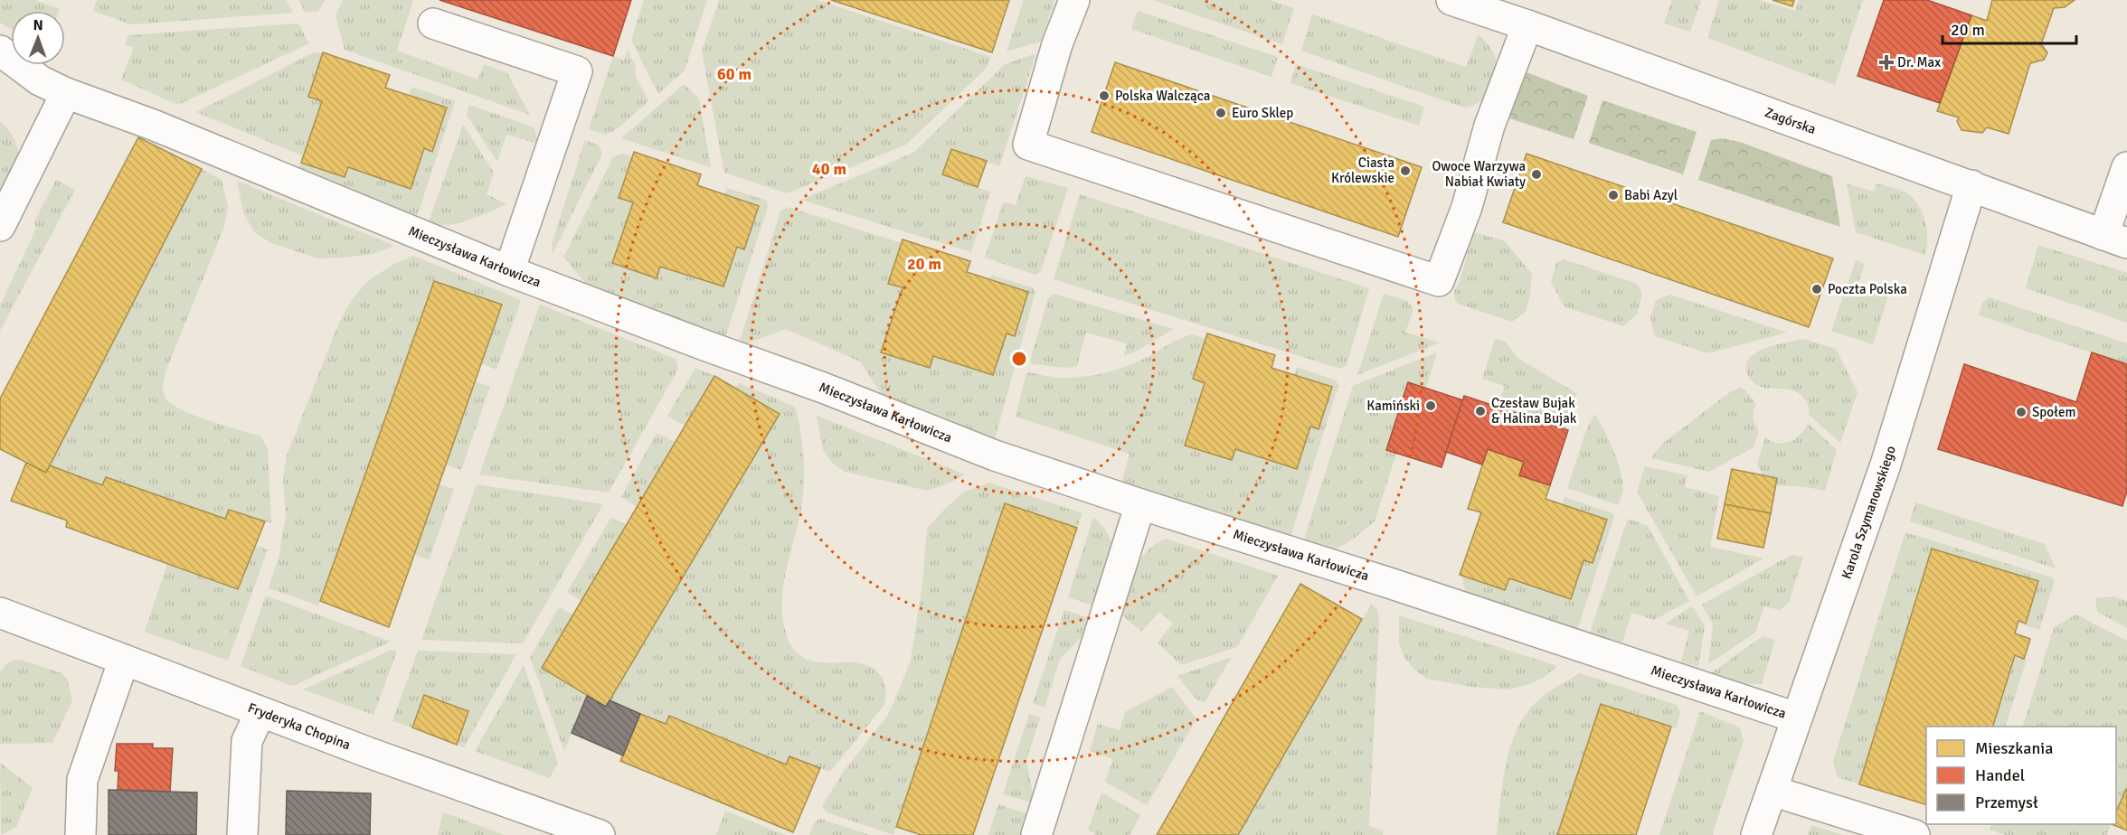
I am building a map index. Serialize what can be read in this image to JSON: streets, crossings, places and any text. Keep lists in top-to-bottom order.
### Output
{
  "streets": {
    "street": [
      "Zagórska",
      "Mieczysława Karłowicza",
      "Karola Szymanowskiego",
      "Fryderyka Chopina"
    ]
  },
  "crossings": [
    ["Zagórska", "Karola Szymanowskiego"],
    ["Mieczysława Karłowicza", "Karola Szymanowskiego"]
  ],
  "places": {
    "health": ["Dr. Max"],
    "other": [
      "Polska Walcząca",
      "Euro Sklep",
      "Ciasta Królewskie",
      "Owoce Warzywa Nabiał Kwiaty",
      "Babi Azyl",
      "Poczta Polska",
      "Kamiński",
      "Czesław Bujak & Halina Bujak",
      "Społem"
    ]
  },
  "legend": ["Mieszkania", "Handel", "Przemysł"],
  "scale_bar": "20 m",
  "north": "top",
  "rings": ["60 m", "40 m", "20 m"]
}
